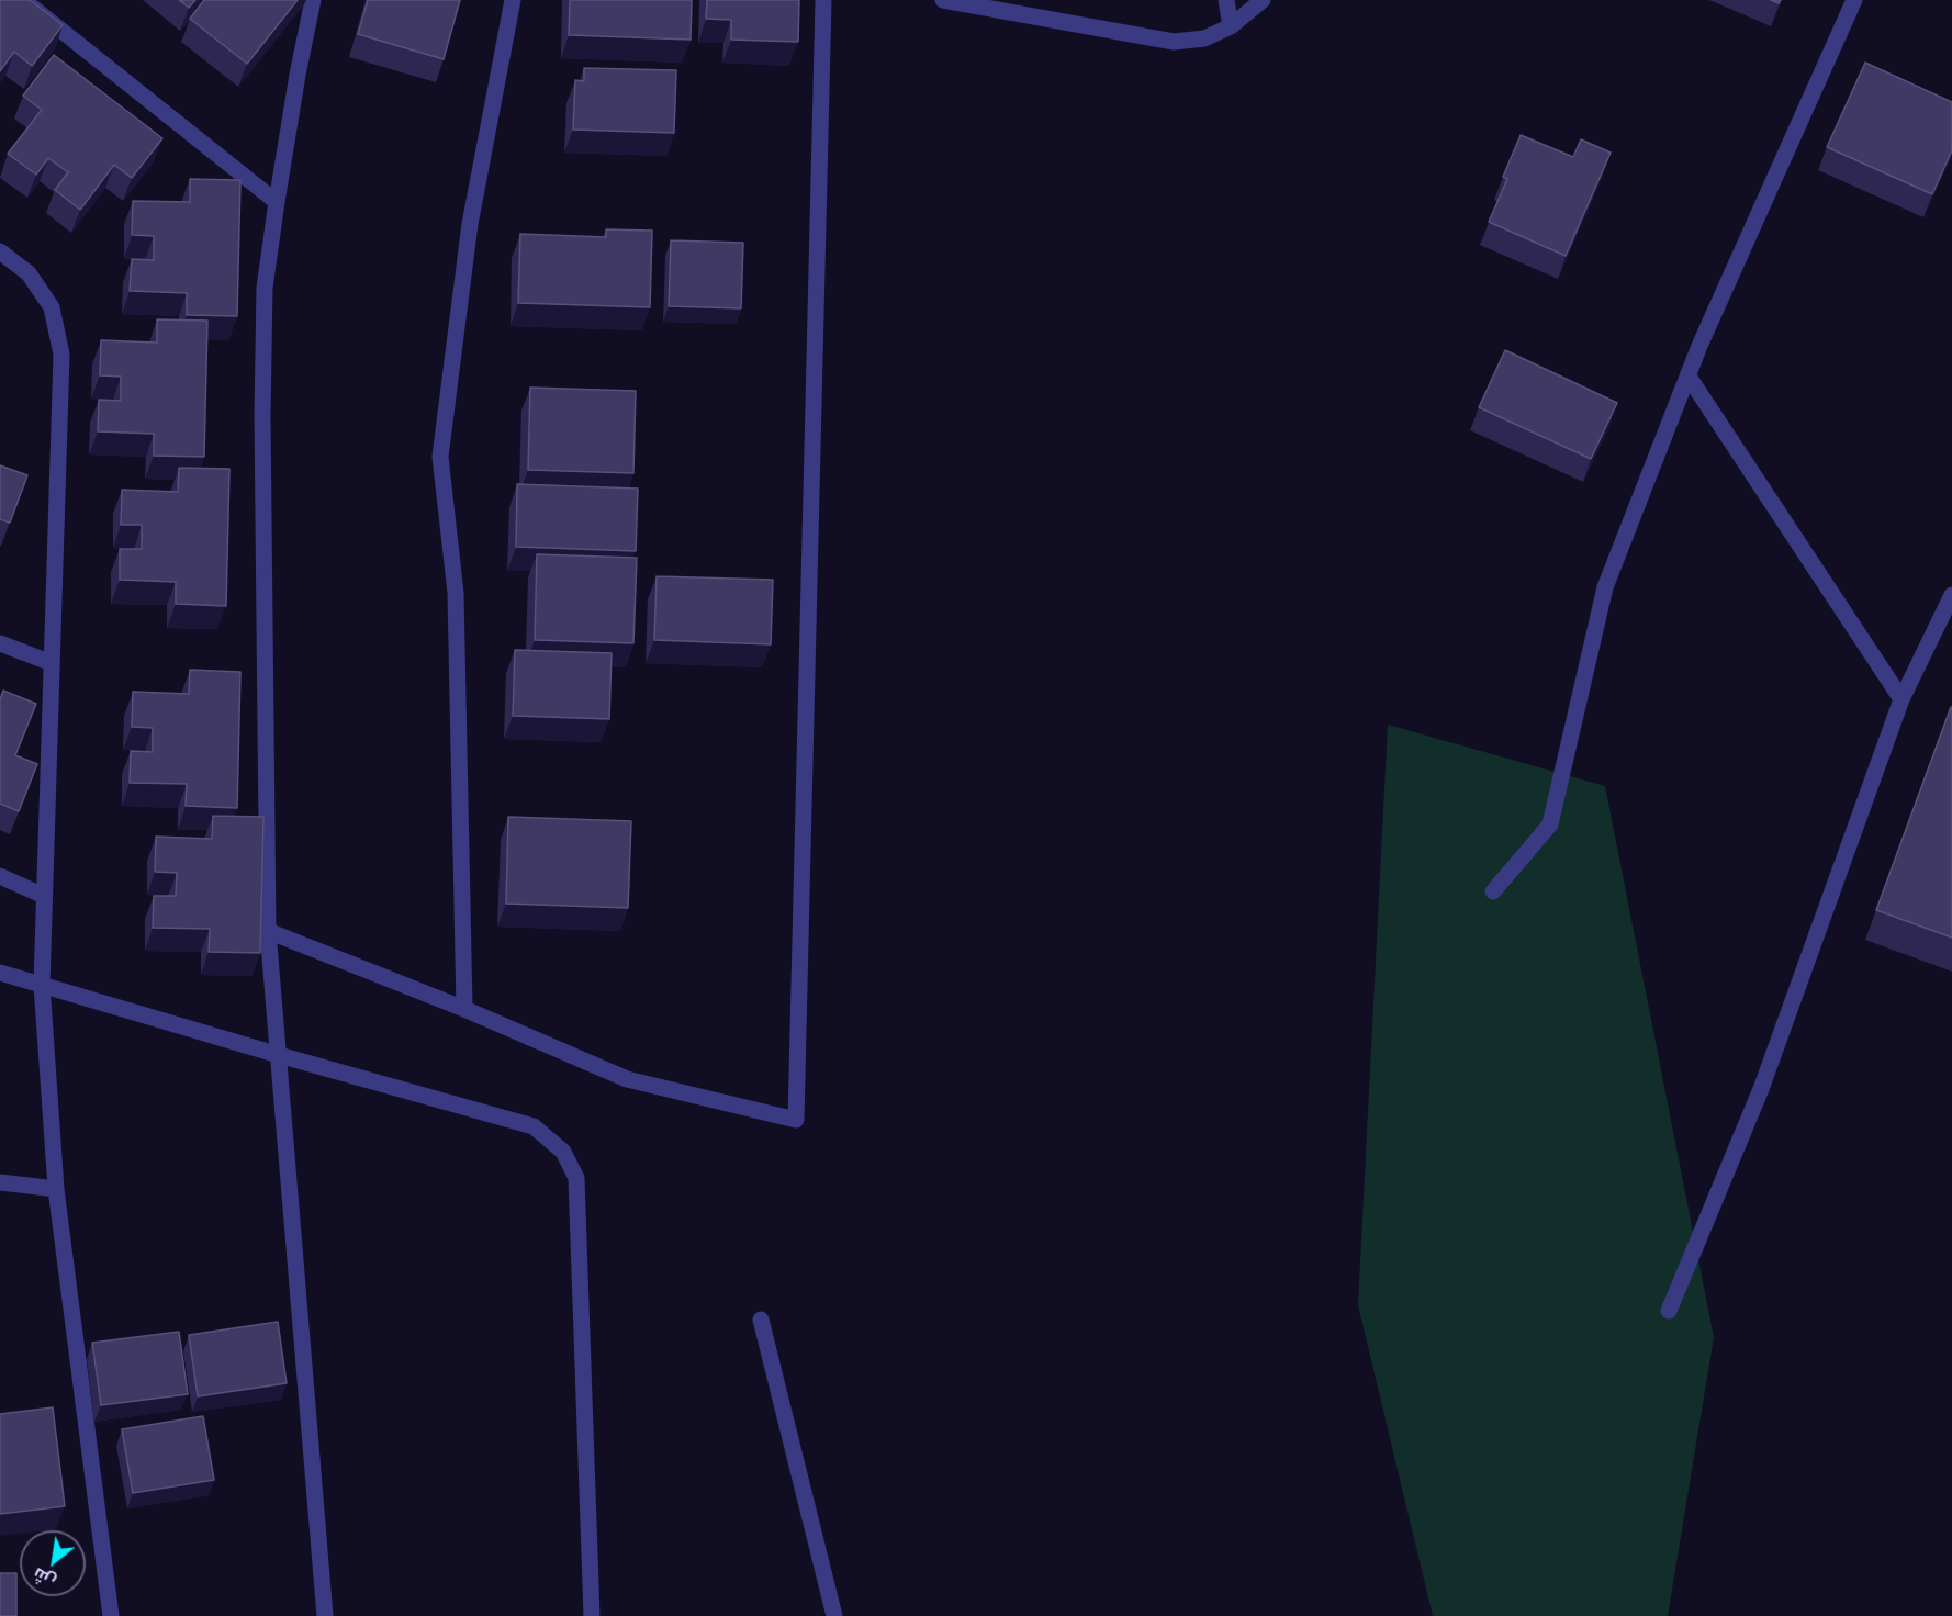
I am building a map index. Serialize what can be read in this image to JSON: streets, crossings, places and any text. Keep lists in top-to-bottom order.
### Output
{
  "north": "bottom left"
}
